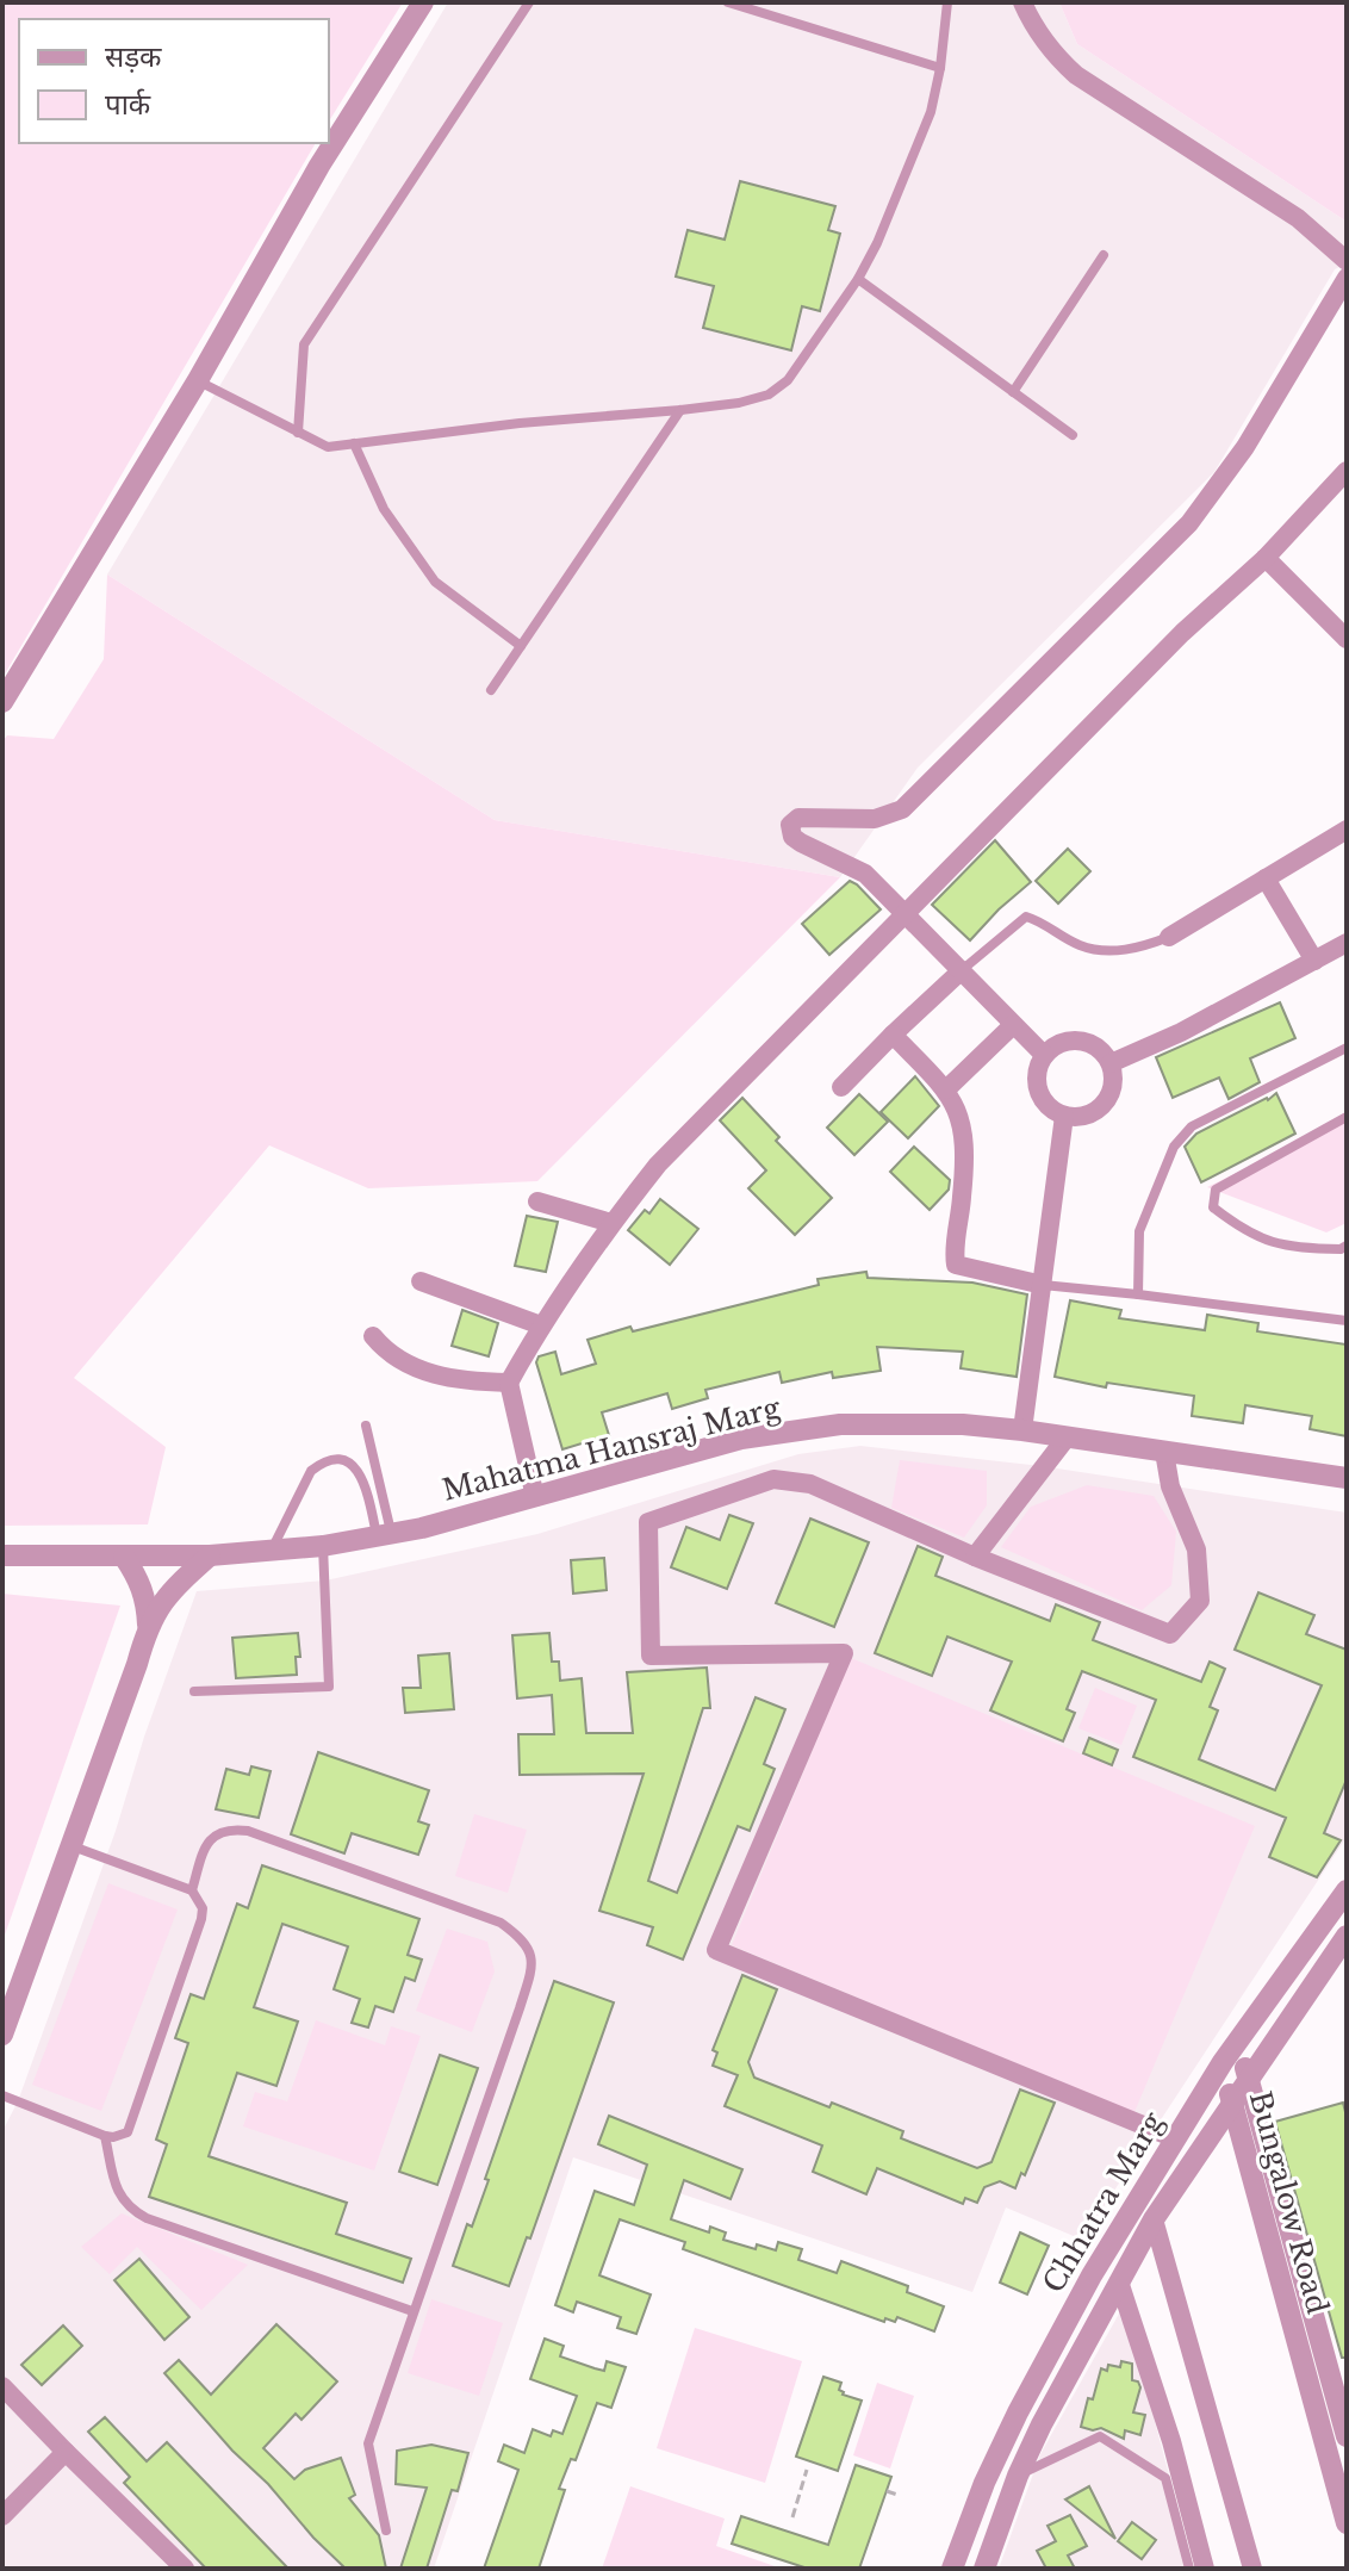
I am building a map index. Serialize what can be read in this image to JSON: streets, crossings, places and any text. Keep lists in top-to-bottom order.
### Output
{
  "streets": {
    "street": ["Mahatma Hansraj Marg", "Chhatra Marg", "Bungalow Road"]
  },
  "crossings": [
    ["Chhatra Marg", "Bungalow Road"]
  ],
  "legend": ["सड़क", "पार्क"]
}
